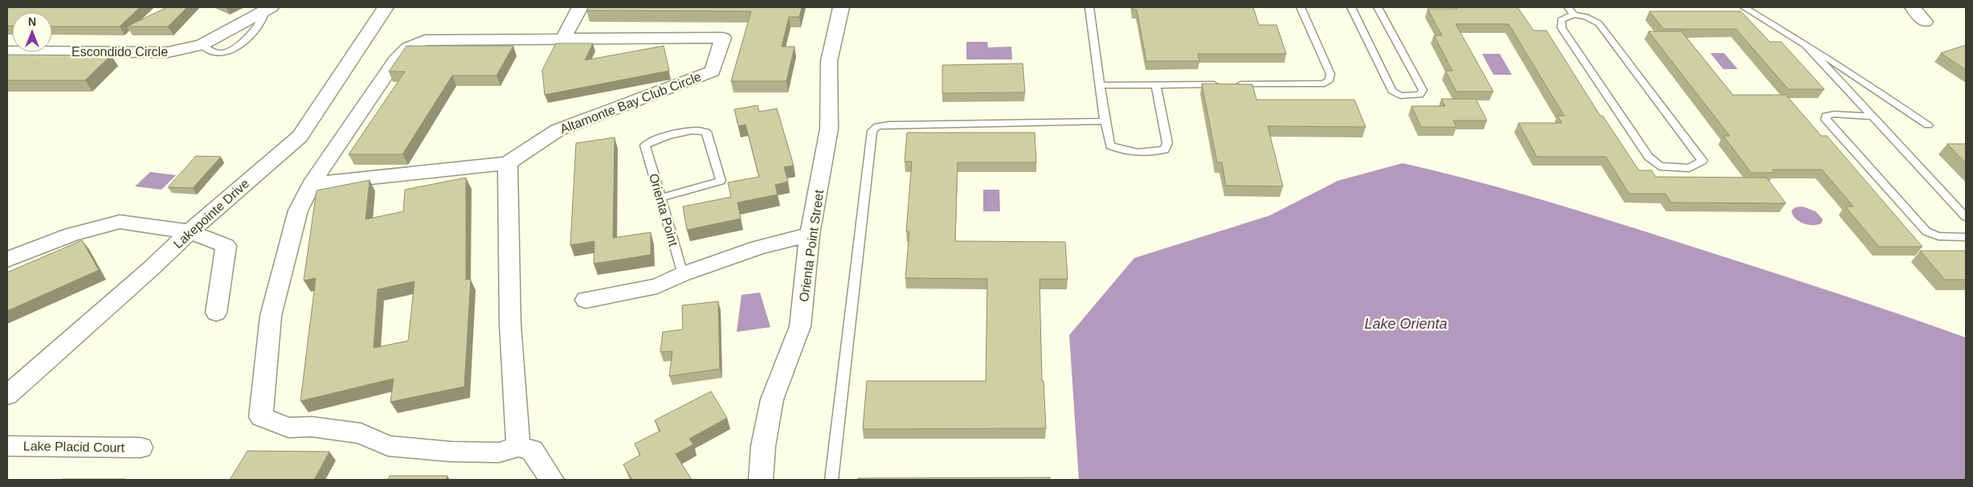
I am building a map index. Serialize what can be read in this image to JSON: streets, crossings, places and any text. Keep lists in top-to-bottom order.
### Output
{
  "streets": {
    "street": [
      "Escondido Circle",
      "Altamonte Bay Club Circle",
      "Lakepointe Drive",
      "Orienta Point Street",
      "Lake Placid Court"
    ],
    "lane": ["Orienta Point"]
  },
  "water": ["Lake Orienta"],
  "north": "top"
}
